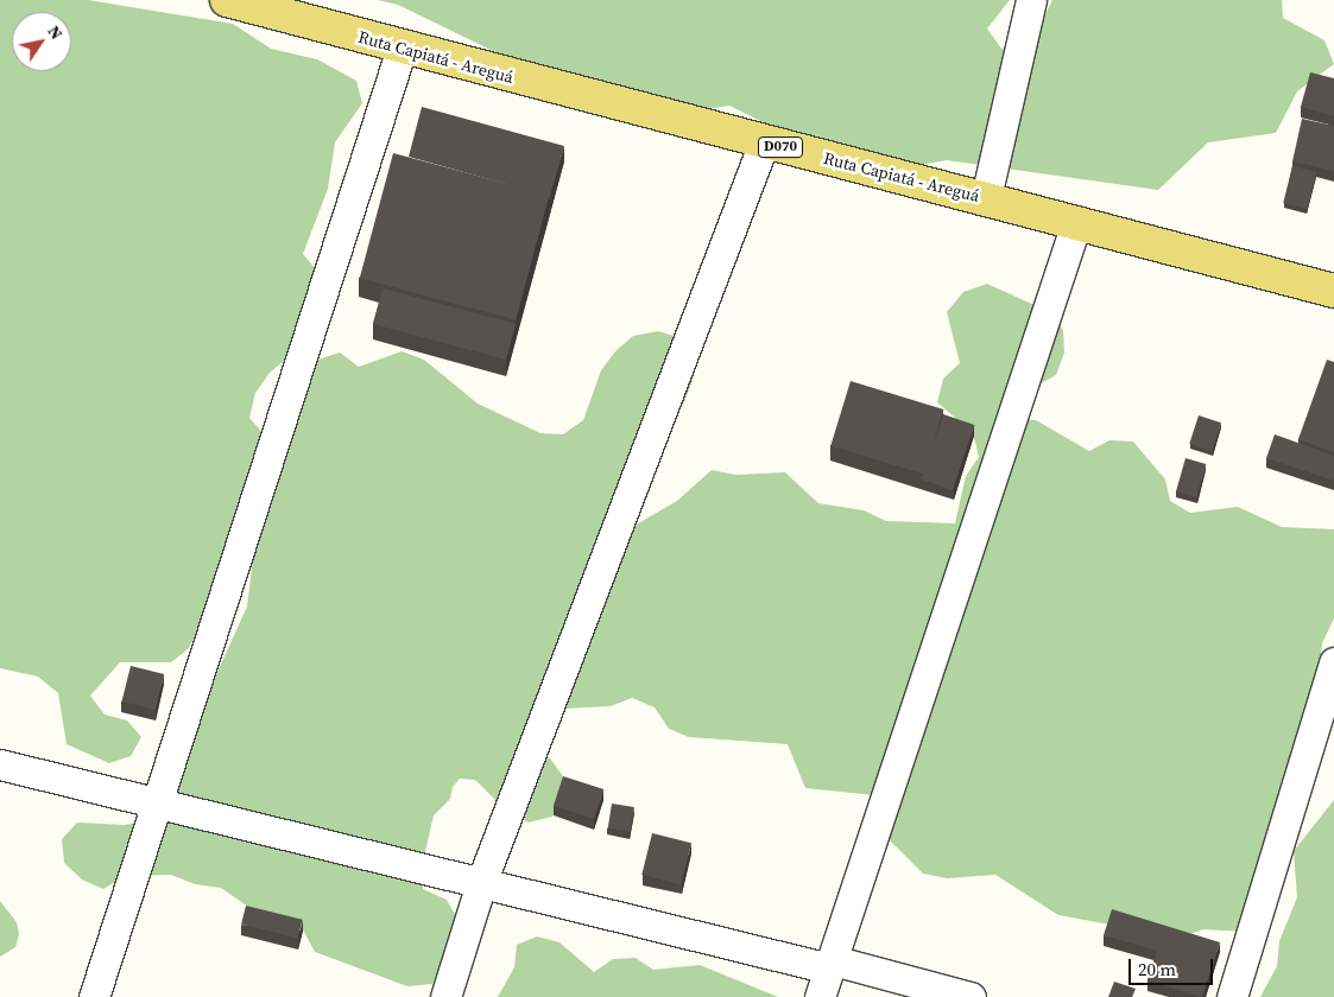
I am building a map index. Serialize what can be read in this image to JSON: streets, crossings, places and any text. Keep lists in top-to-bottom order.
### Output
{
  "streets": {
    "main road": ["Ruta Capiatá - Areguá", "D070"]
  },
  "scale_bar": "20 m",
  "north": "top right"
}
